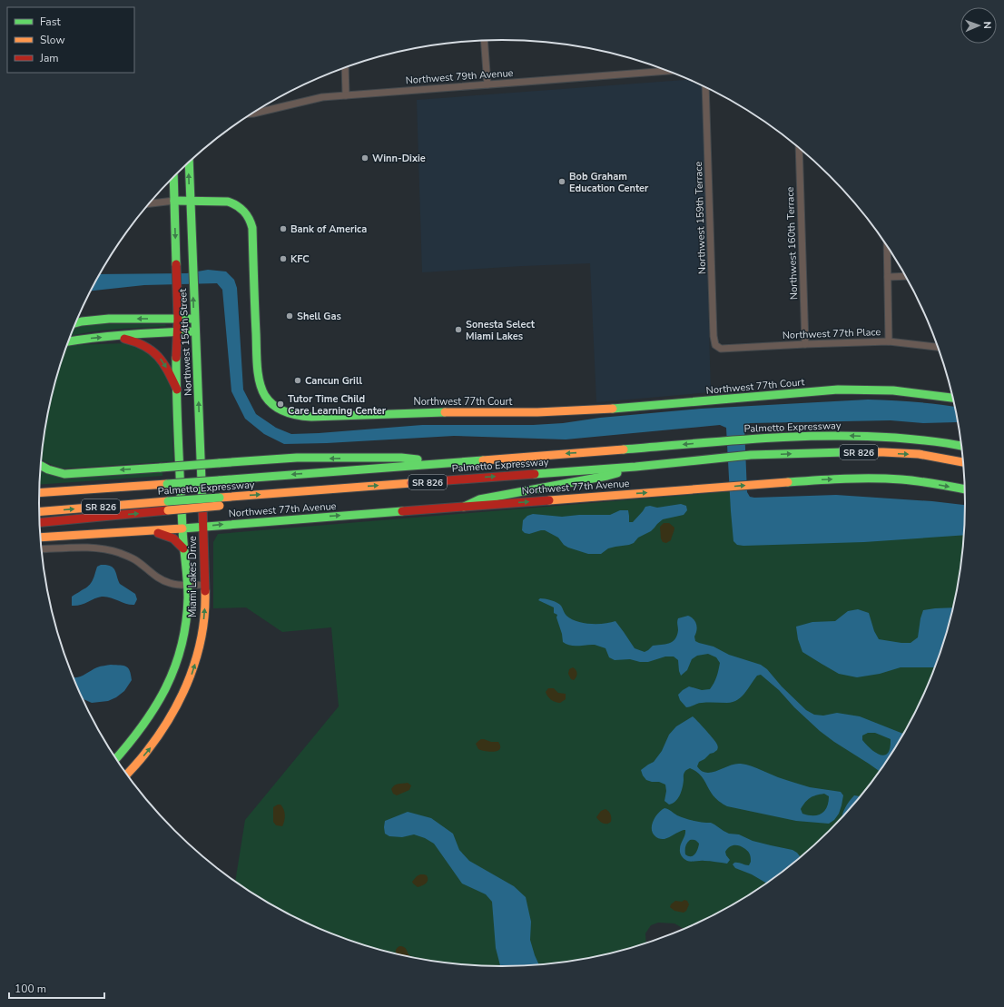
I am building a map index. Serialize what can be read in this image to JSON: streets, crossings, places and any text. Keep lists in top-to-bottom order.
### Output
{
  "streets": {
    "main road": [
      "Northwest 154th Street",
      "Northwest 77th Court",
      "Palmetto Expressway",
      "SR 826",
      "Northwest 77th Avenue",
      "Miami Lakes Drive"
    ],
    "street": [
      "Northwest 79th Avenue",
      "Northwest 159th Terrace",
      "Northwest 160th Terrace",
      "Northwest 77th Place"
    ]
  },
  "crossings": [
    ["Northwest 159th Terrace", "Northwest 77th Place"],
    ["Northwest 160th Terrace", "Northwest 77th Place"],
    ["Northwest 154th Street", "Northwest 77th Court"],
    ["Northwest 154th Street", "Northwest 77th Avenue"],
    ["Northwest 154th Street", "Miami Lakes Drive"],
    ["Northwest 77th Avenue", "Miami Lakes Drive"]
  ],
  "places": [
    "Winn-Dixie",
    "Bob Graham Education Center",
    "Bank of America",
    "KFC",
    "Shell Gas",
    "Sonesta Select Miami Lakes",
    "Cancun Grill",
    "Tutor Time Child Care Learning Center"
  ],
  "legend": ["Fast", "Slow", "Jam"],
  "scale_bar": "100 m",
  "north": "right"
}
